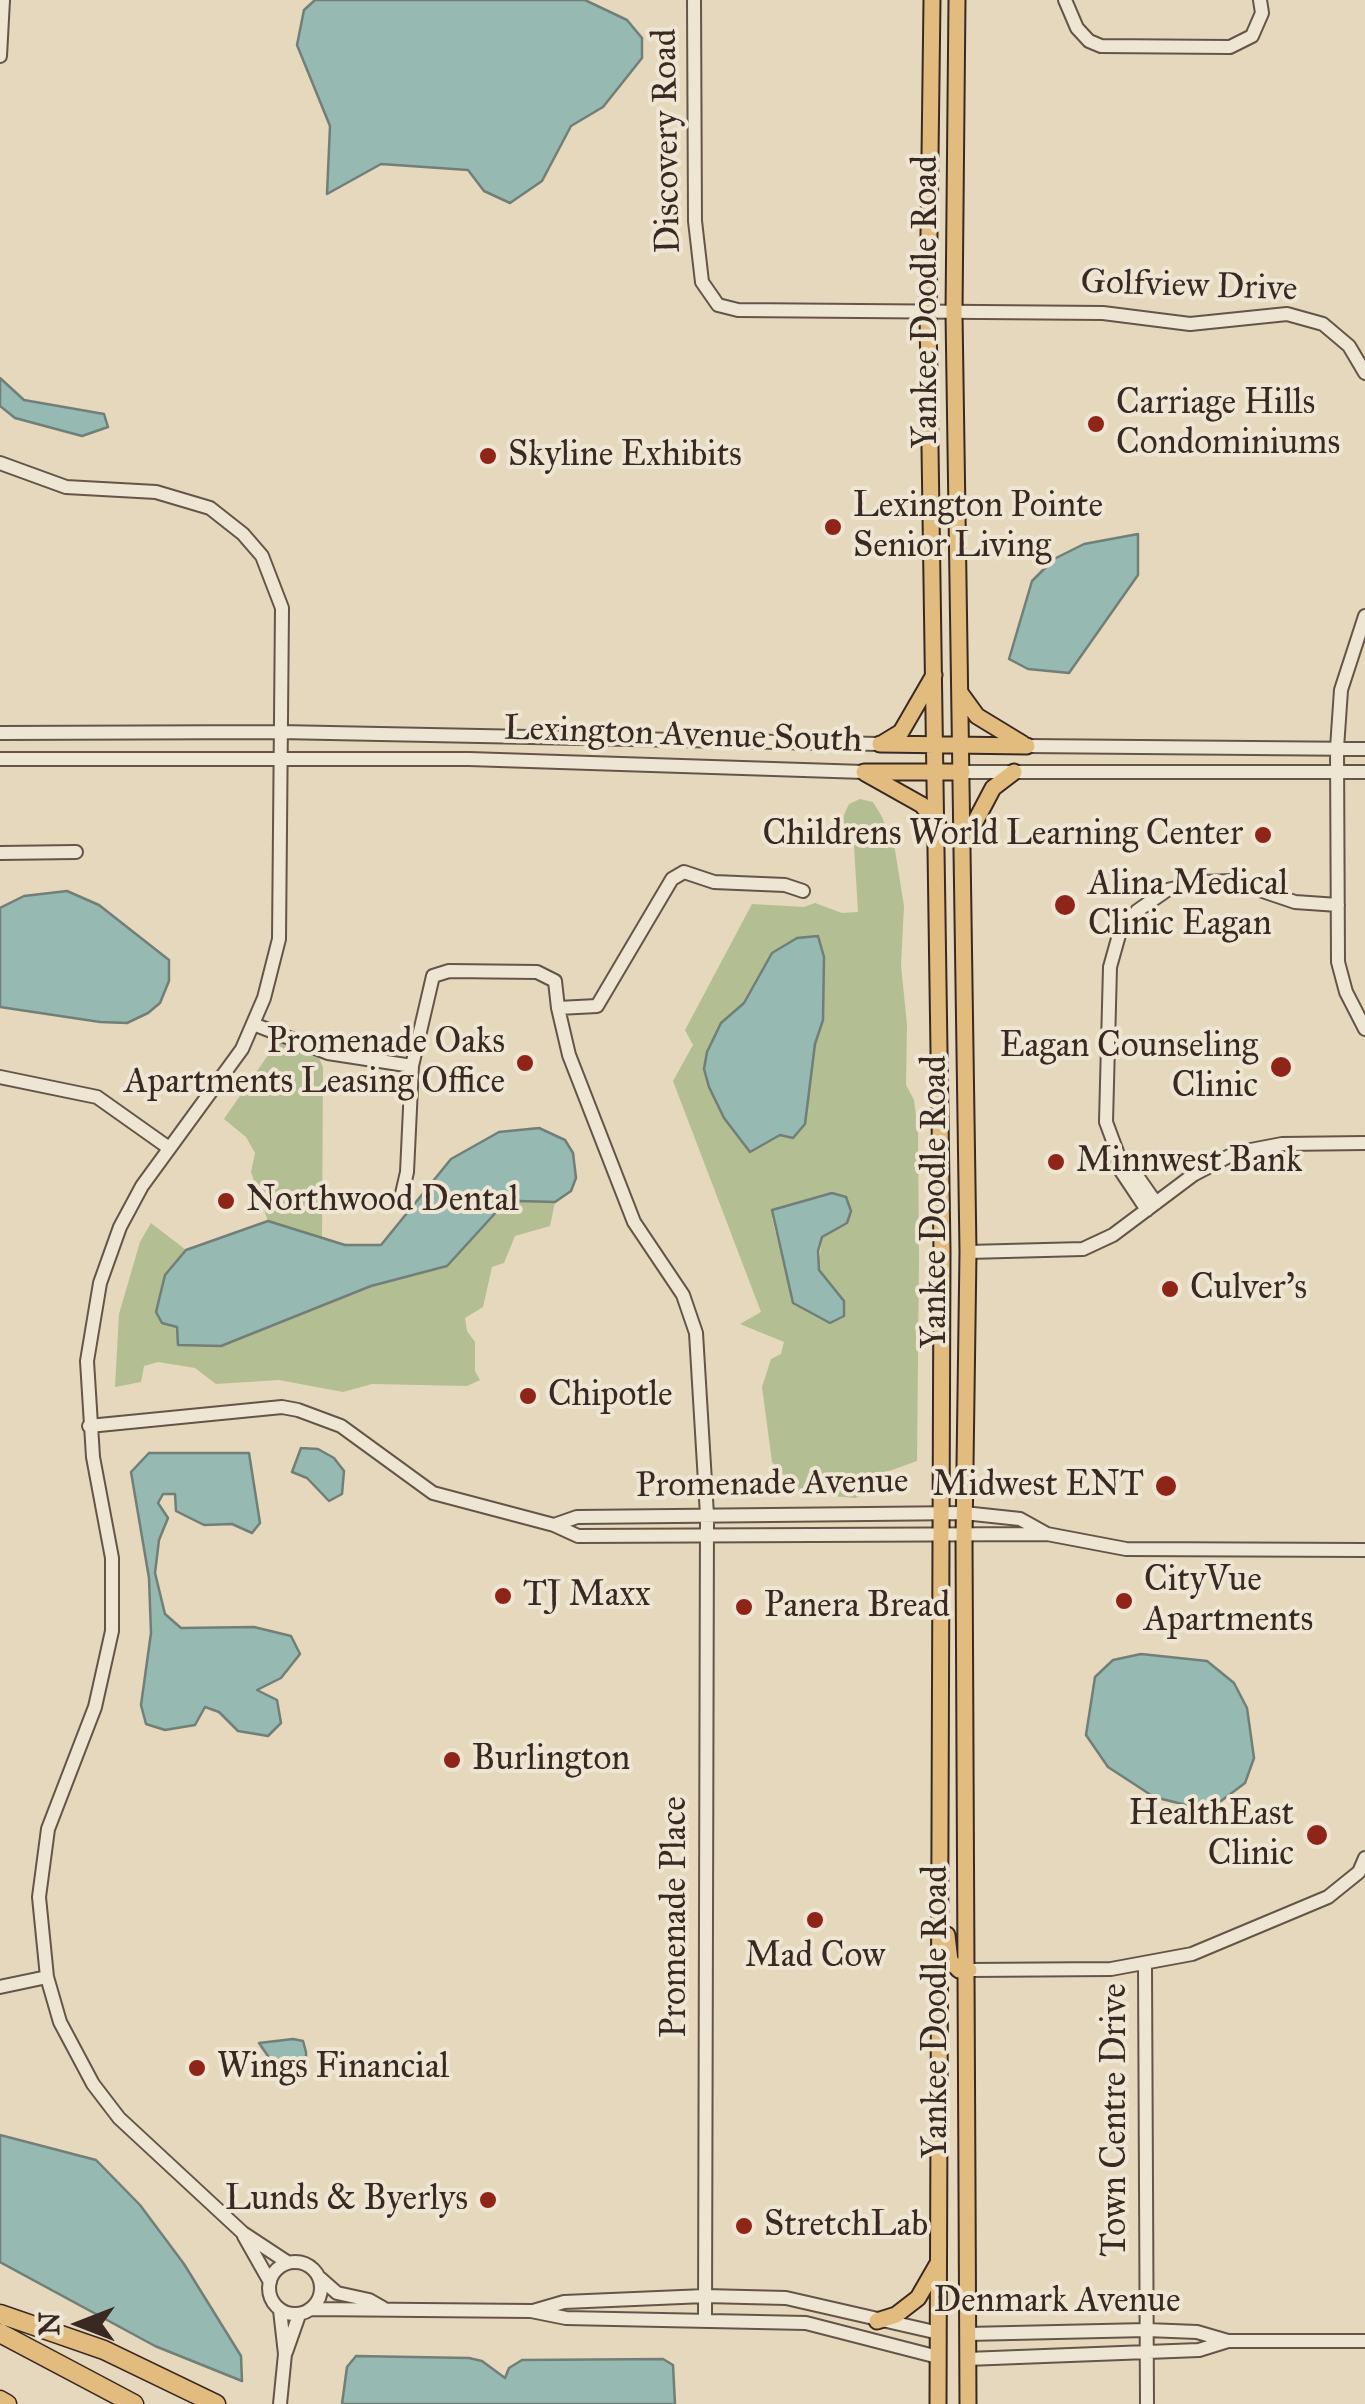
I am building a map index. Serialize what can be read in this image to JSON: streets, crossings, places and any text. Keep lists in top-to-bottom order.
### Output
{
  "streets": {
    "main road": ["Yankee Doodle Road", "Lexington Avenue South", "Denmark Avenue"],
    "street": [
      "Discovery Road",
      "Golfview Drive",
      "Promenade Avenue",
      "Promenade Place",
      "Town Centre Drive"
    ]
  },
  "crossings": [
    ["Discovery Road", "Golfview Drive"],
    ["Discovery Road", "Yankee Doodle Road"],
    ["Golfview Drive", "Yankee Doodle Road"],
    ["Yankee Doodle Road", "Lexington Avenue South"],
    ["Yankee Doodle Road", "Promenade Avenue"],
    ["Yankee Doodle Road", "Denmark Avenue"],
    ["Promenade Avenue", "Promenade Place"],
    ["Promenade Place", "Denmark Avenue"],
    ["Town Centre Drive", "Denmark Avenue"]
  ],
  "places": [
    "Carriage Hills Condominiums",
    "Skyline Exhibits",
    "Lexington Pointe Senior Living",
    "Childrens World Learning Center",
    "Alina Medical Clinic Eagan",
    "Promenade Oaks Apartments Leasing Office",
    "Eagan Counseling Clinic",
    "Minnwest Bank",
    "Northwood Dental",
    "Culver's",
    "Chipotle",
    "Midwest ENT",
    "TJ Maxx",
    "CityVue Apartments",
    "Panera Bread",
    "Burlington",
    "HealthEast Clinic",
    "Mad Cow",
    "Wings Financial",
    "Lunds & Byerlys",
    "StretchLab"
  ],
  "north": "left"
}
